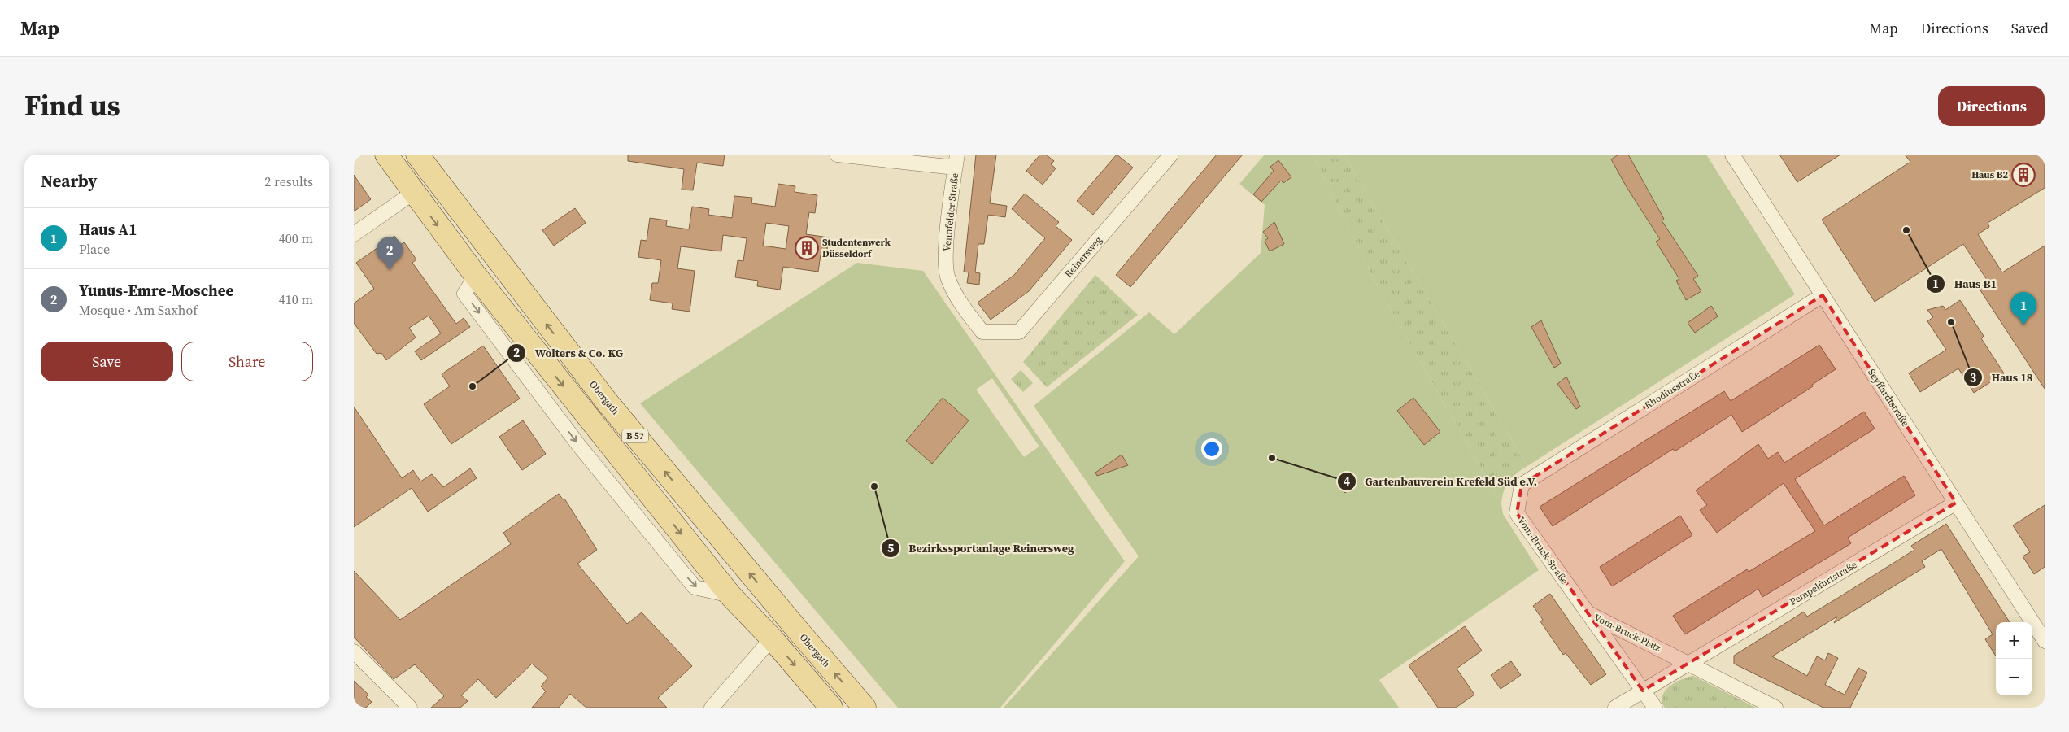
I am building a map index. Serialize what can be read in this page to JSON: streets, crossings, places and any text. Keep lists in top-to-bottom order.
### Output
{
  "streets": {
    "main road": ["Obergath", "B 57"],
    "street": [
      "Vennfelder Straße",
      "Reinersweg",
      "Rhodiusstraße",
      "Seyffardtstraße",
      "Vom-Bruck-Straße",
      "Pempelfurtstraße",
      "Vom-Bruck-Platz"
    ]
  },
  "crossings": [
    ["Vennfelder Straße", "Reinersweg"],
    ["Rhodiusstraße", "Seyffardtstraße"],
    ["Rhodiusstraße", "Vom-Bruck-Straße"],
    ["Seyffardtstraße", "Pempelfurtstraße"],
    ["Vom-Bruck-Straße", "Vom-Bruck-Platz"],
    ["Pempelfurtstraße", "Vom-Bruck-Platz"]
  ],
  "places": {
    "building": ["Haus B2", "Studentenwerk Düsseldorf"],
    "other": [
      "Haus B1",
      "Haus 18",
      "Wolters & Co. KG",
      "Gartenbauverein Krefeld Süd e.V.",
      "Bezirkssportanlage Reinersweg"
    ]
  },
  "page": {
    "header": "Map",
    "nav": ["Map", "Directions", "Saved"],
    "title": "Find us",
    "buttons": [
      "Directions",
      ["Save", "Share"]
    ],
    "heading": ["Nearby", "2 results"],
    "list": [
      {
        "mark": "1",
        "name": "Haus A1",
        "note": "Place",
        "value": "400 m"
      },
      {
        "mark": "2",
        "name": "Yunus-Emre-Moschee",
        "note": "Mosque · Am Saxhof",
        "value": "410 m"
      }
    ],
    "pins": ["2", "1"],
    "map_buttons": ["+", "−"]
  }
}
